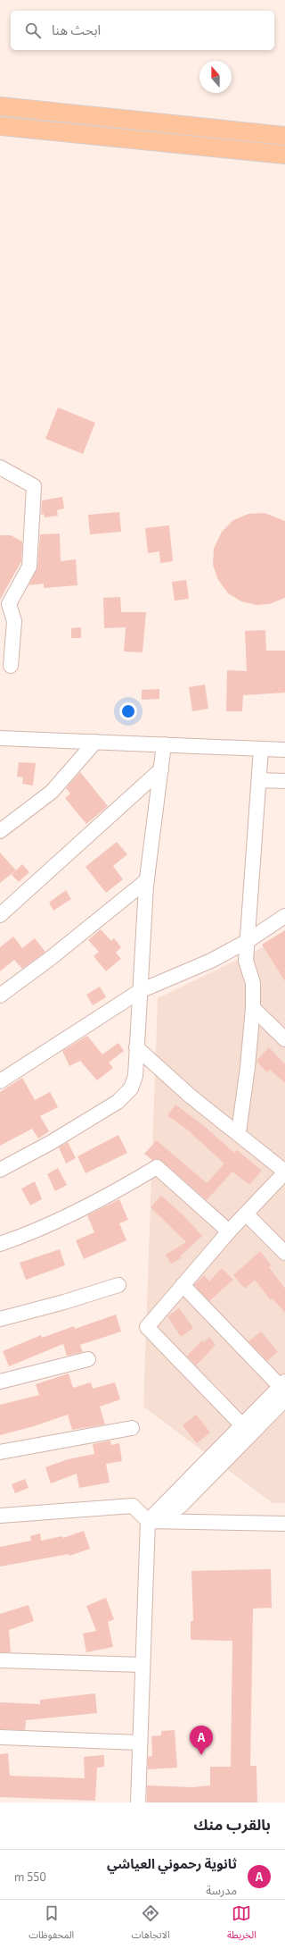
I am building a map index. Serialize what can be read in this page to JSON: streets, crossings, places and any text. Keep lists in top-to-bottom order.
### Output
{
  "north": "top",
  "page": {
    "search": "ابحث هنا",
    "pins": "A",
    "heading": "بالقرب منك",
    "list": [
      {
        "mark": "A",
        "name": "ثانوية رحموني العياشي",
        "note": "مدرسة",
        "value": "550 m"
      }
    ],
    "nav": ["الخريطة", "الاتجاهات", "المحفوظات"]
  }
}
